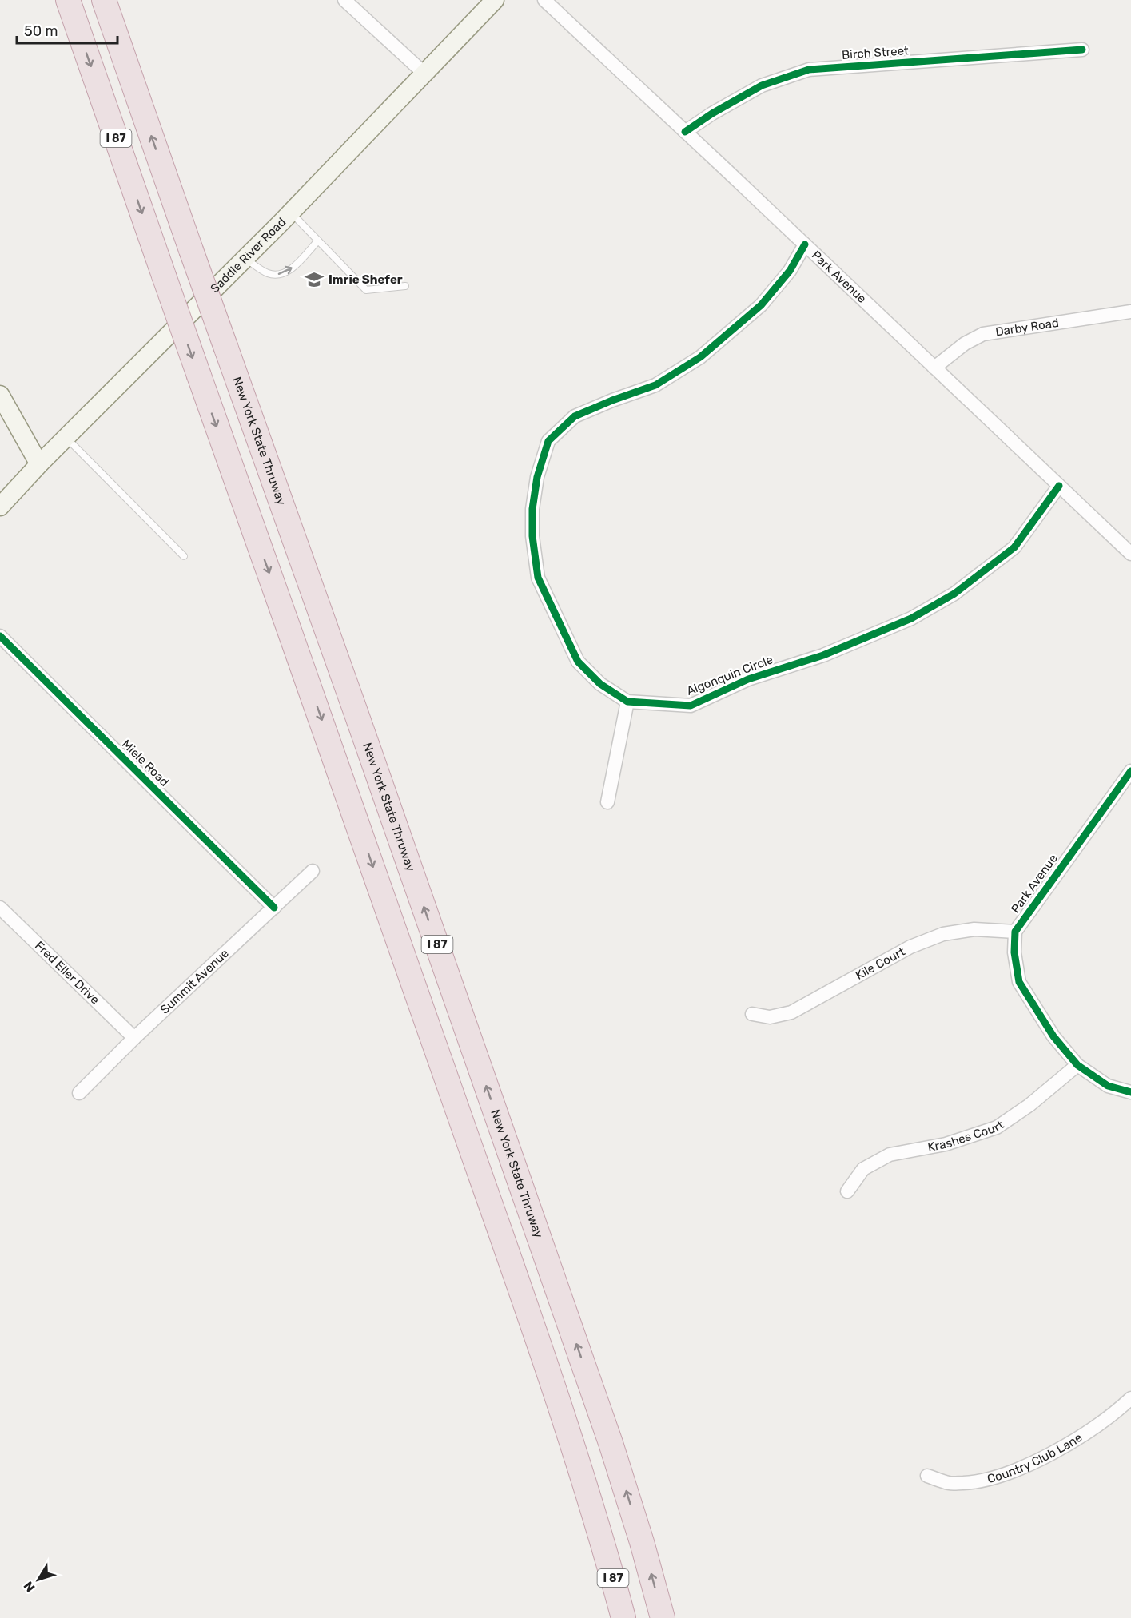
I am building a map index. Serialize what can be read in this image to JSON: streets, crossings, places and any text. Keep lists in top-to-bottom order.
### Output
{
  "streets": {
    "highway": ["I 87", "New York State Thruway"],
    "main road": ["Saddle River Road"],
    "street": [
      "Birch Street",
      "Park Avenue",
      "Darby Road",
      "Algonquin Circle",
      "Miele Road",
      "Kile Court",
      "Fred Eller Drive",
      "Summit Avenue",
      "Krashes Court",
      "Country Club Lane"
    ]
  },
  "crossings": [
    ["Birch Street", "Park Avenue"],
    ["Park Avenue", "Darby Road"],
    ["Park Avenue", "Algonquin Circle"],
    ["Park Avenue", "Kile Court"],
    ["Park Avenue", "Krashes Court"],
    ["Miele Road", "Summit Avenue"],
    ["Fred Eller Drive", "Summit Avenue"]
  ],
  "places": {
    "school or university": ["Imrie Shefer"]
  },
  "scale_bar": "50 m",
  "north": "bottom left"
}
